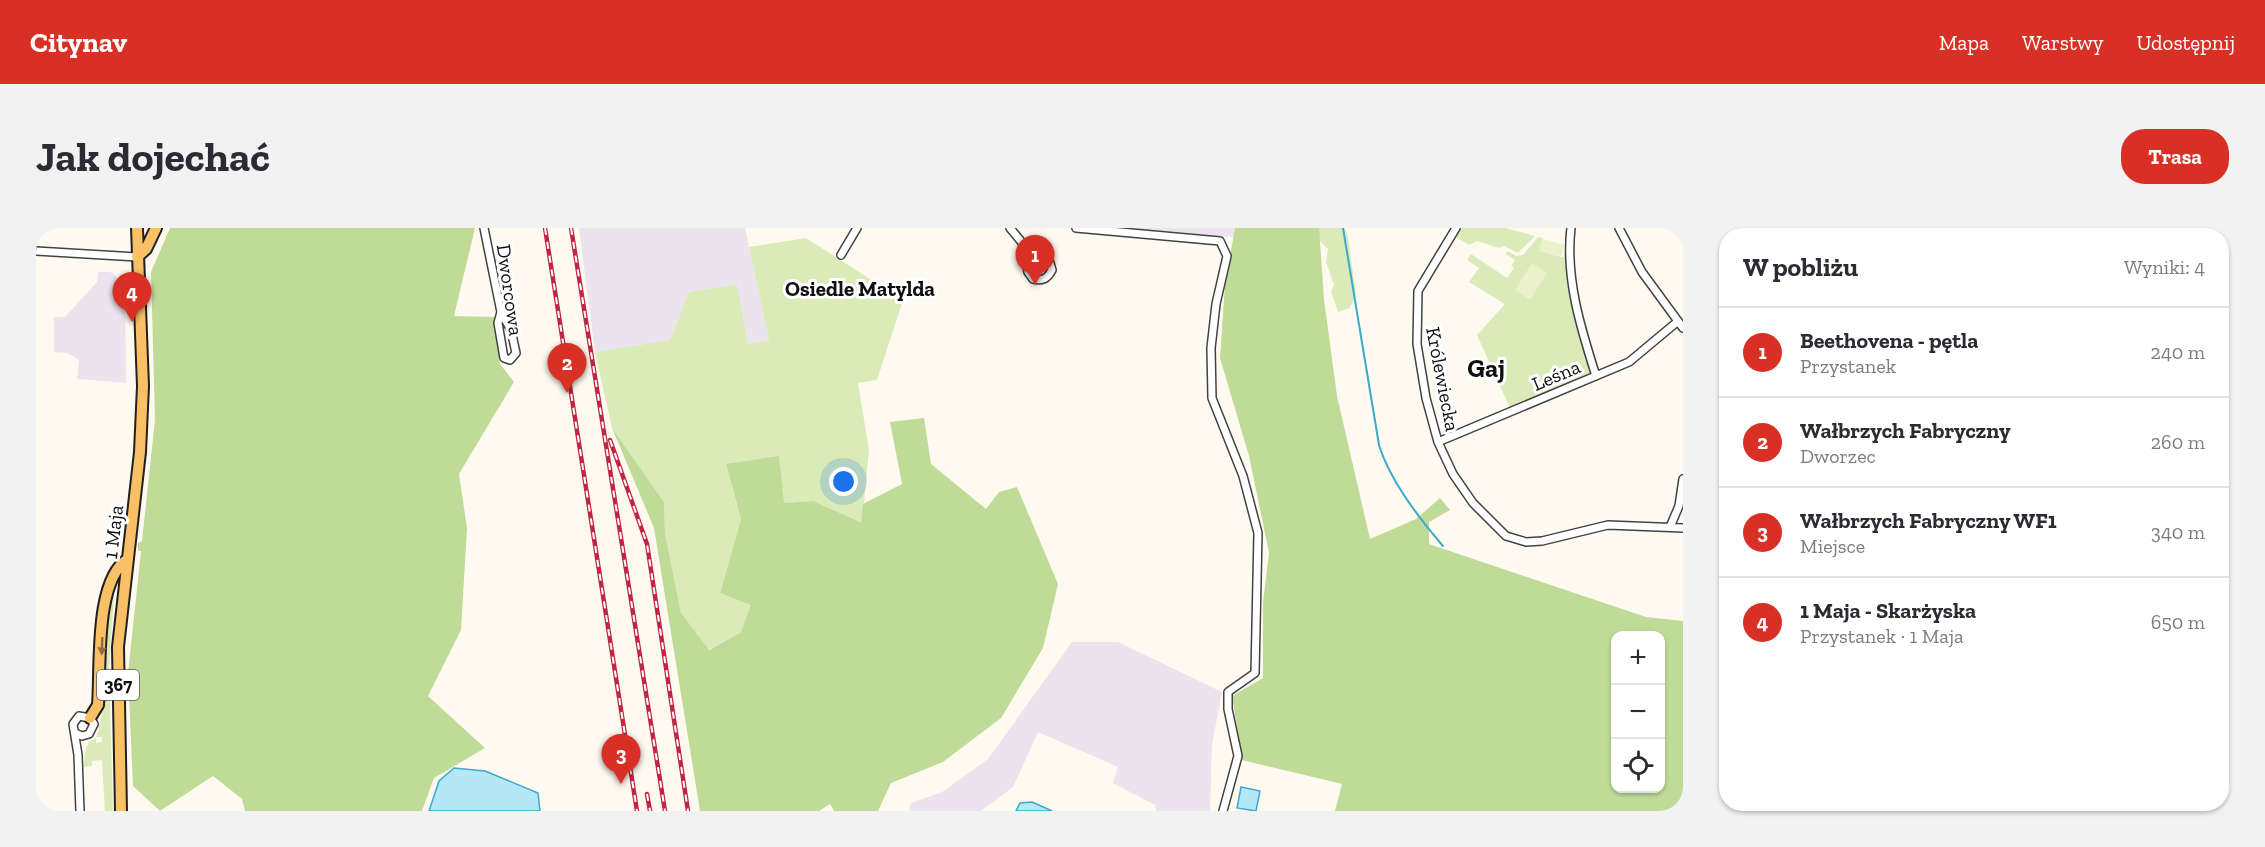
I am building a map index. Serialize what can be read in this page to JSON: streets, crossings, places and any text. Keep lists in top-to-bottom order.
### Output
{
  "streets": {
    "main road": ["1 Maja", "367"],
    "street": ["Dworcowa", "Leśna", "Królewiecka"]
  },
  "crossings": [
    ["Leśna", "Królewiecka"]
  ],
  "districts": ["Osiedle Matylda", "Gaj"],
  "page": {
    "header": "Citynav",
    "nav": ["Mapa", "Warstwy", "Udostępnij"],
    "buttons": "Trasa",
    "title": "Jak dojechać",
    "heading": ["W pobliżu", "Wyniki: 4"],
    "pins": [
      "1",
      "4",
      "2",
      "3"
    ],
    "list": [
      {
        "mark": "1",
        "name": "Beethovena - pętla",
        "note": "Przystanek",
        "value": "240 m"
      },
      {
        "mark": "2",
        "name": "Wałbrzych Fabryczny",
        "note": "Dworzec",
        "value": "260 m"
      },
      {
        "mark": "3",
        "name": "Wałbrzych Fabryczny WF1",
        "note": "Miejsce",
        "value": "340 m"
      },
      {
        "mark": "4",
        "name": "1 Maja - Skarżyska",
        "note": "Przystanek · 1 Maja",
        "value": "650 m"
      }
    ],
    "map_buttons": ["+", "−"]
  }
}
